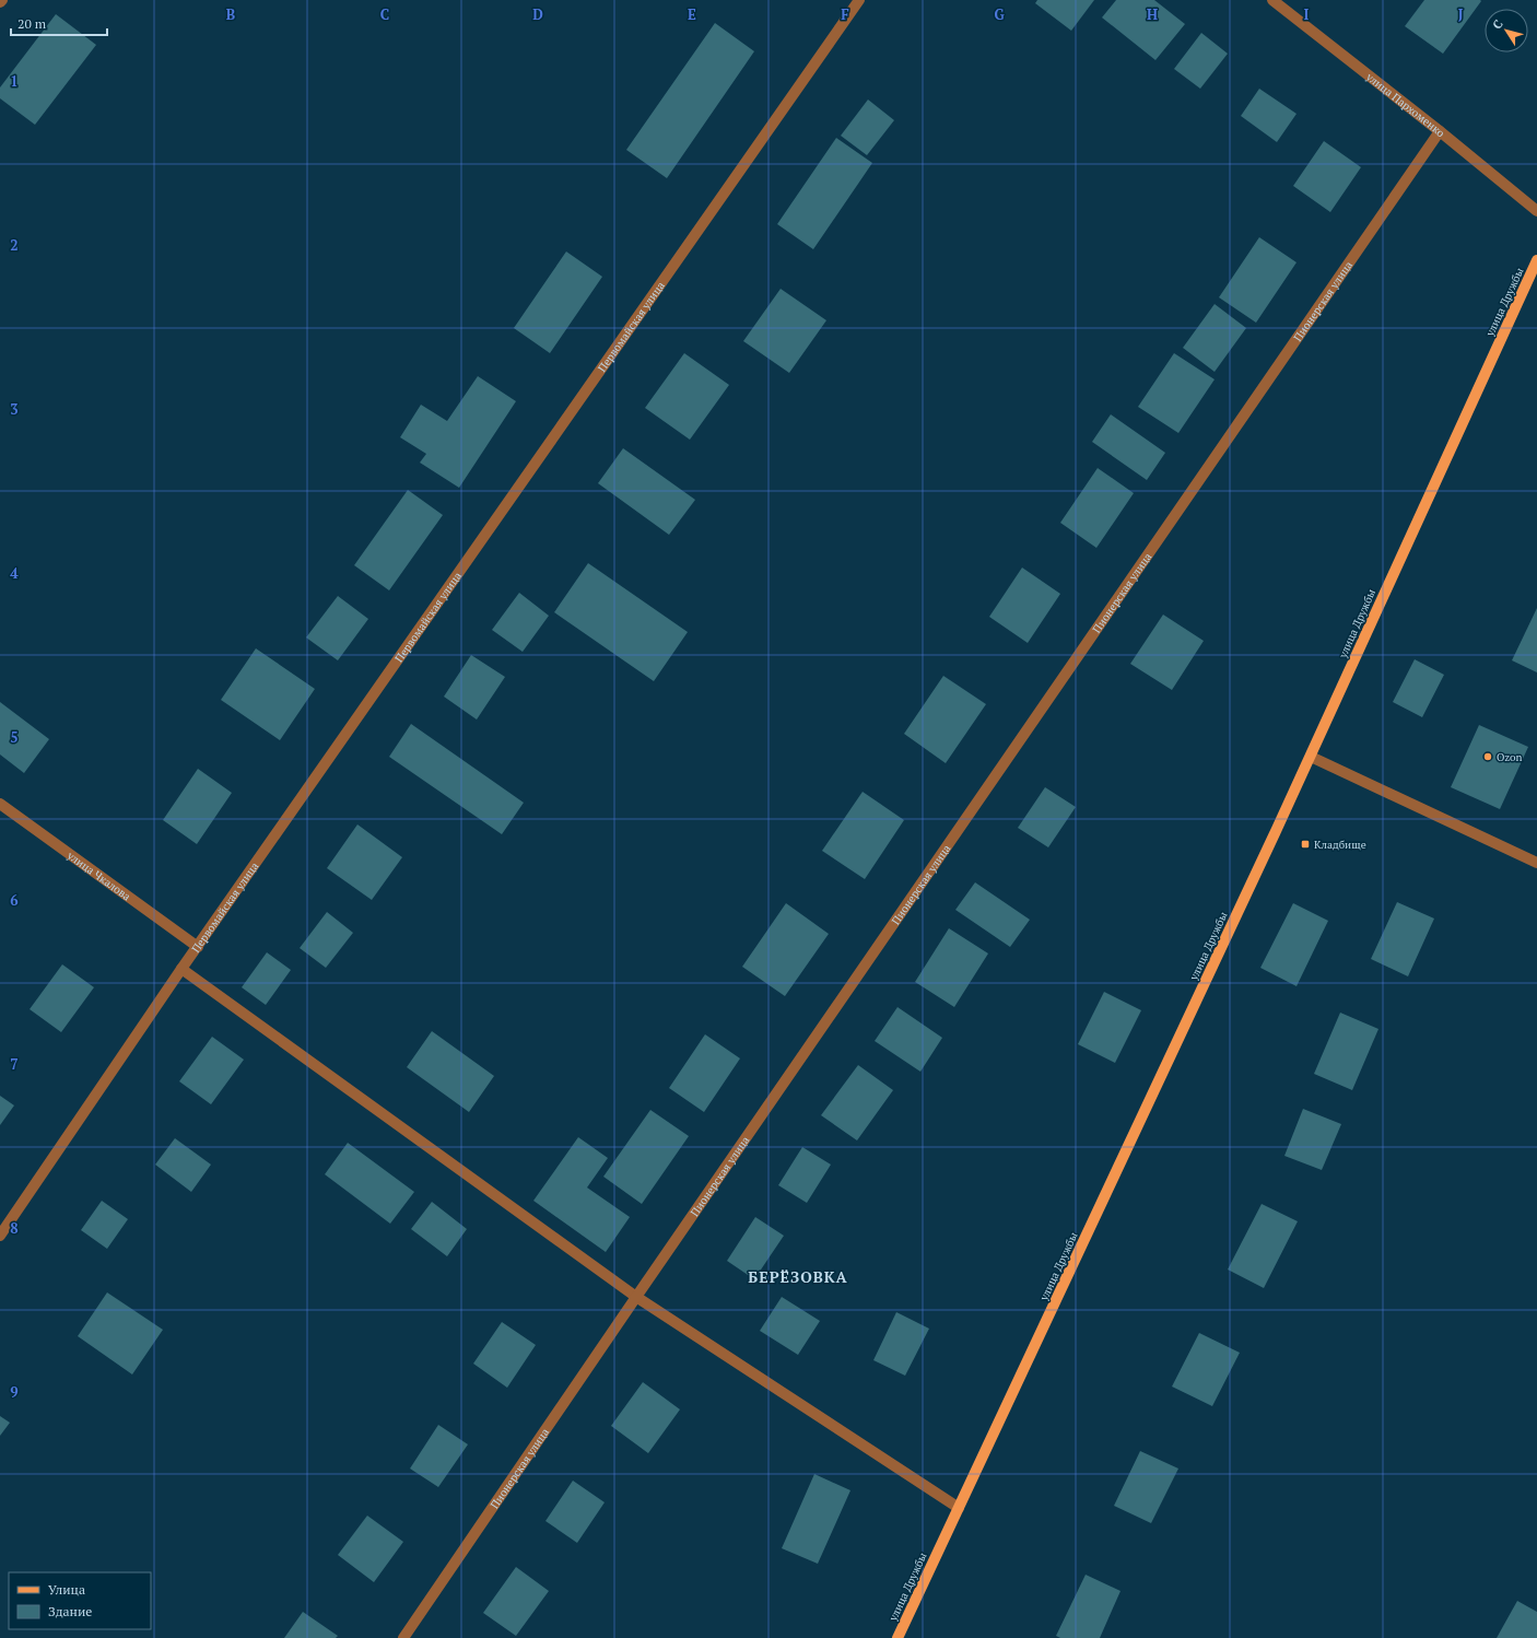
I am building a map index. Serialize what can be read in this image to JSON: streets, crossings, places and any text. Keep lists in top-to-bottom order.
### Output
{
  "streets": {
    "main road": ["улица Дружбы"],
    "street": [
      "улица Пархоменко",
      "Пионерская улица",
      "Первомайская улица",
      "улица Чкалова"
    ]
  },
  "crossings": [
    ["улица Пархоменко", "Пионерская улица"],
    ["Первомайская улица", "улица Чкалова"]
  ],
  "districts": ["БЕРЁЗОВКА"],
  "places": {
    "other": ["Ozon"],
    "transit": ["Кладбище"]
  },
  "legend": ["Улица", "Здание"],
  "scale_bar": "20 m",
  "north": "top left",
  "grid": {
    "columns": [
      "B",
      "C",
      "D",
      "E",
      "F",
      "G",
      "H",
      "I",
      "J"
    ],
    "rows": [
      "1",
      "2",
      "3",
      "4",
      "5",
      "6",
      "7",
      "8",
      "9"
    ]
  }
}
